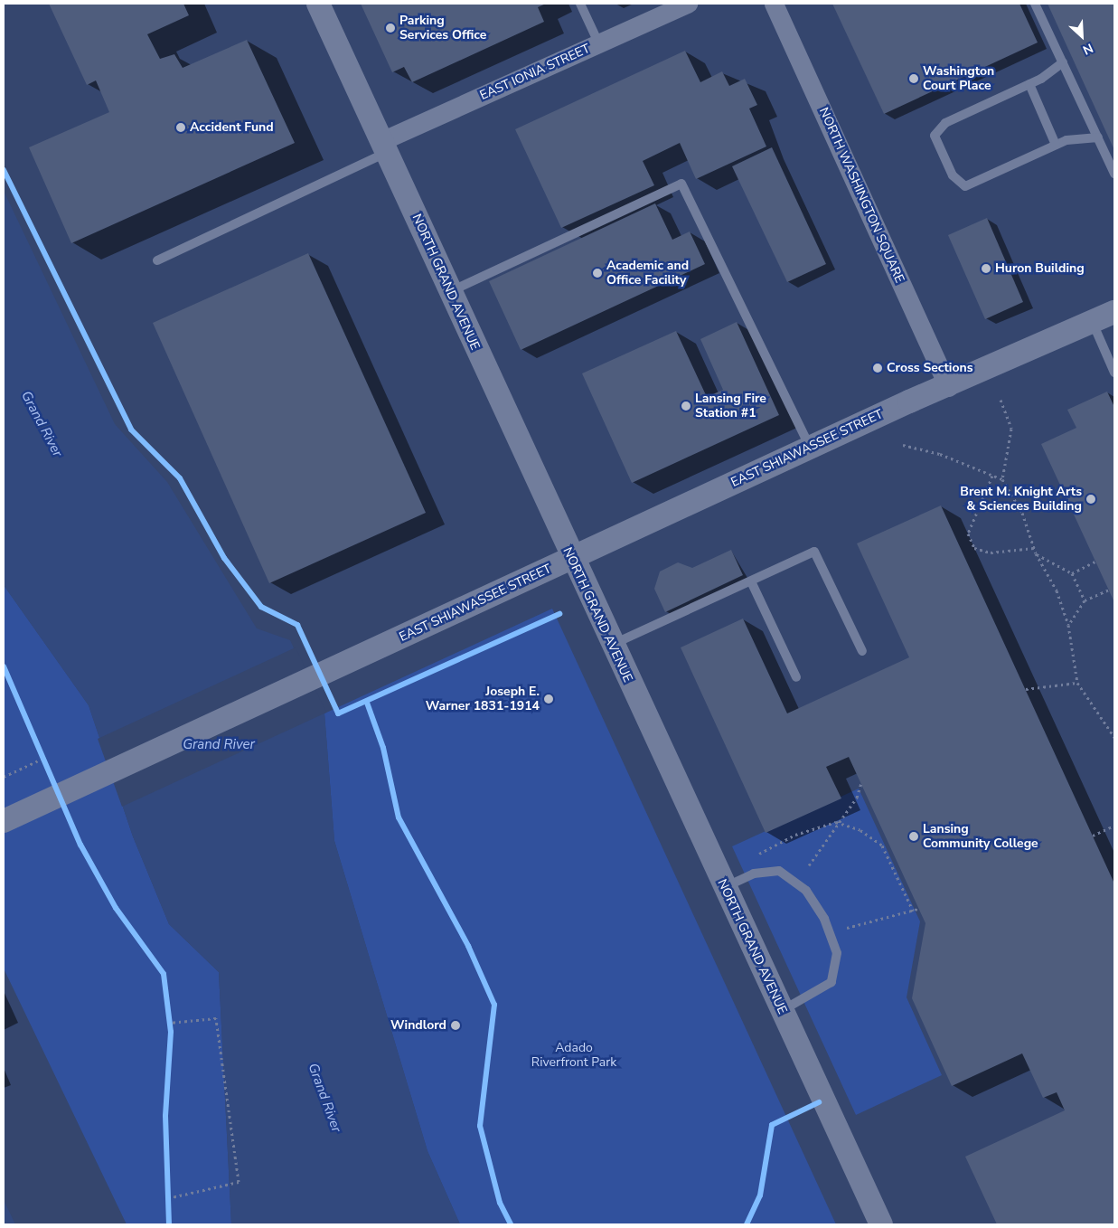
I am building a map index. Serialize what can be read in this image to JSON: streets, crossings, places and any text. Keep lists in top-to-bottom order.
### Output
{
  "streets": {
    "street": [
      "EAST IONIA STREET",
      "NORTH WASHINGTON SQUARE",
      "NORTH GRAND AVENUE",
      "EAST SHIAWASSEE STREET"
    ]
  },
  "crossings": [
    ["EAST IONIA STREET", "NORTH GRAND AVENUE"],
    ["NORTH WASHINGTON SQUARE", "EAST SHIAWASSEE STREET"],
    ["NORTH GRAND AVENUE", "EAST SHIAWASSEE STREET"]
  ],
  "water": ["Grand River"],
  "parks": ["Adado Riverfront Park"],
  "places": [
    "Parking Services Office",
    "Washington Court Place",
    "Accident Fund",
    "Huron Building",
    "Academic and Office Facility",
    "Cross Sections",
    "Lansing Fire Station #1",
    "Brent M. Knight Arts & Sciences Building",
    "Joseph E. Warner 1831-1914",
    "Lansing Community College",
    "Windlord"
  ],
  "north": "bottom right"
}
